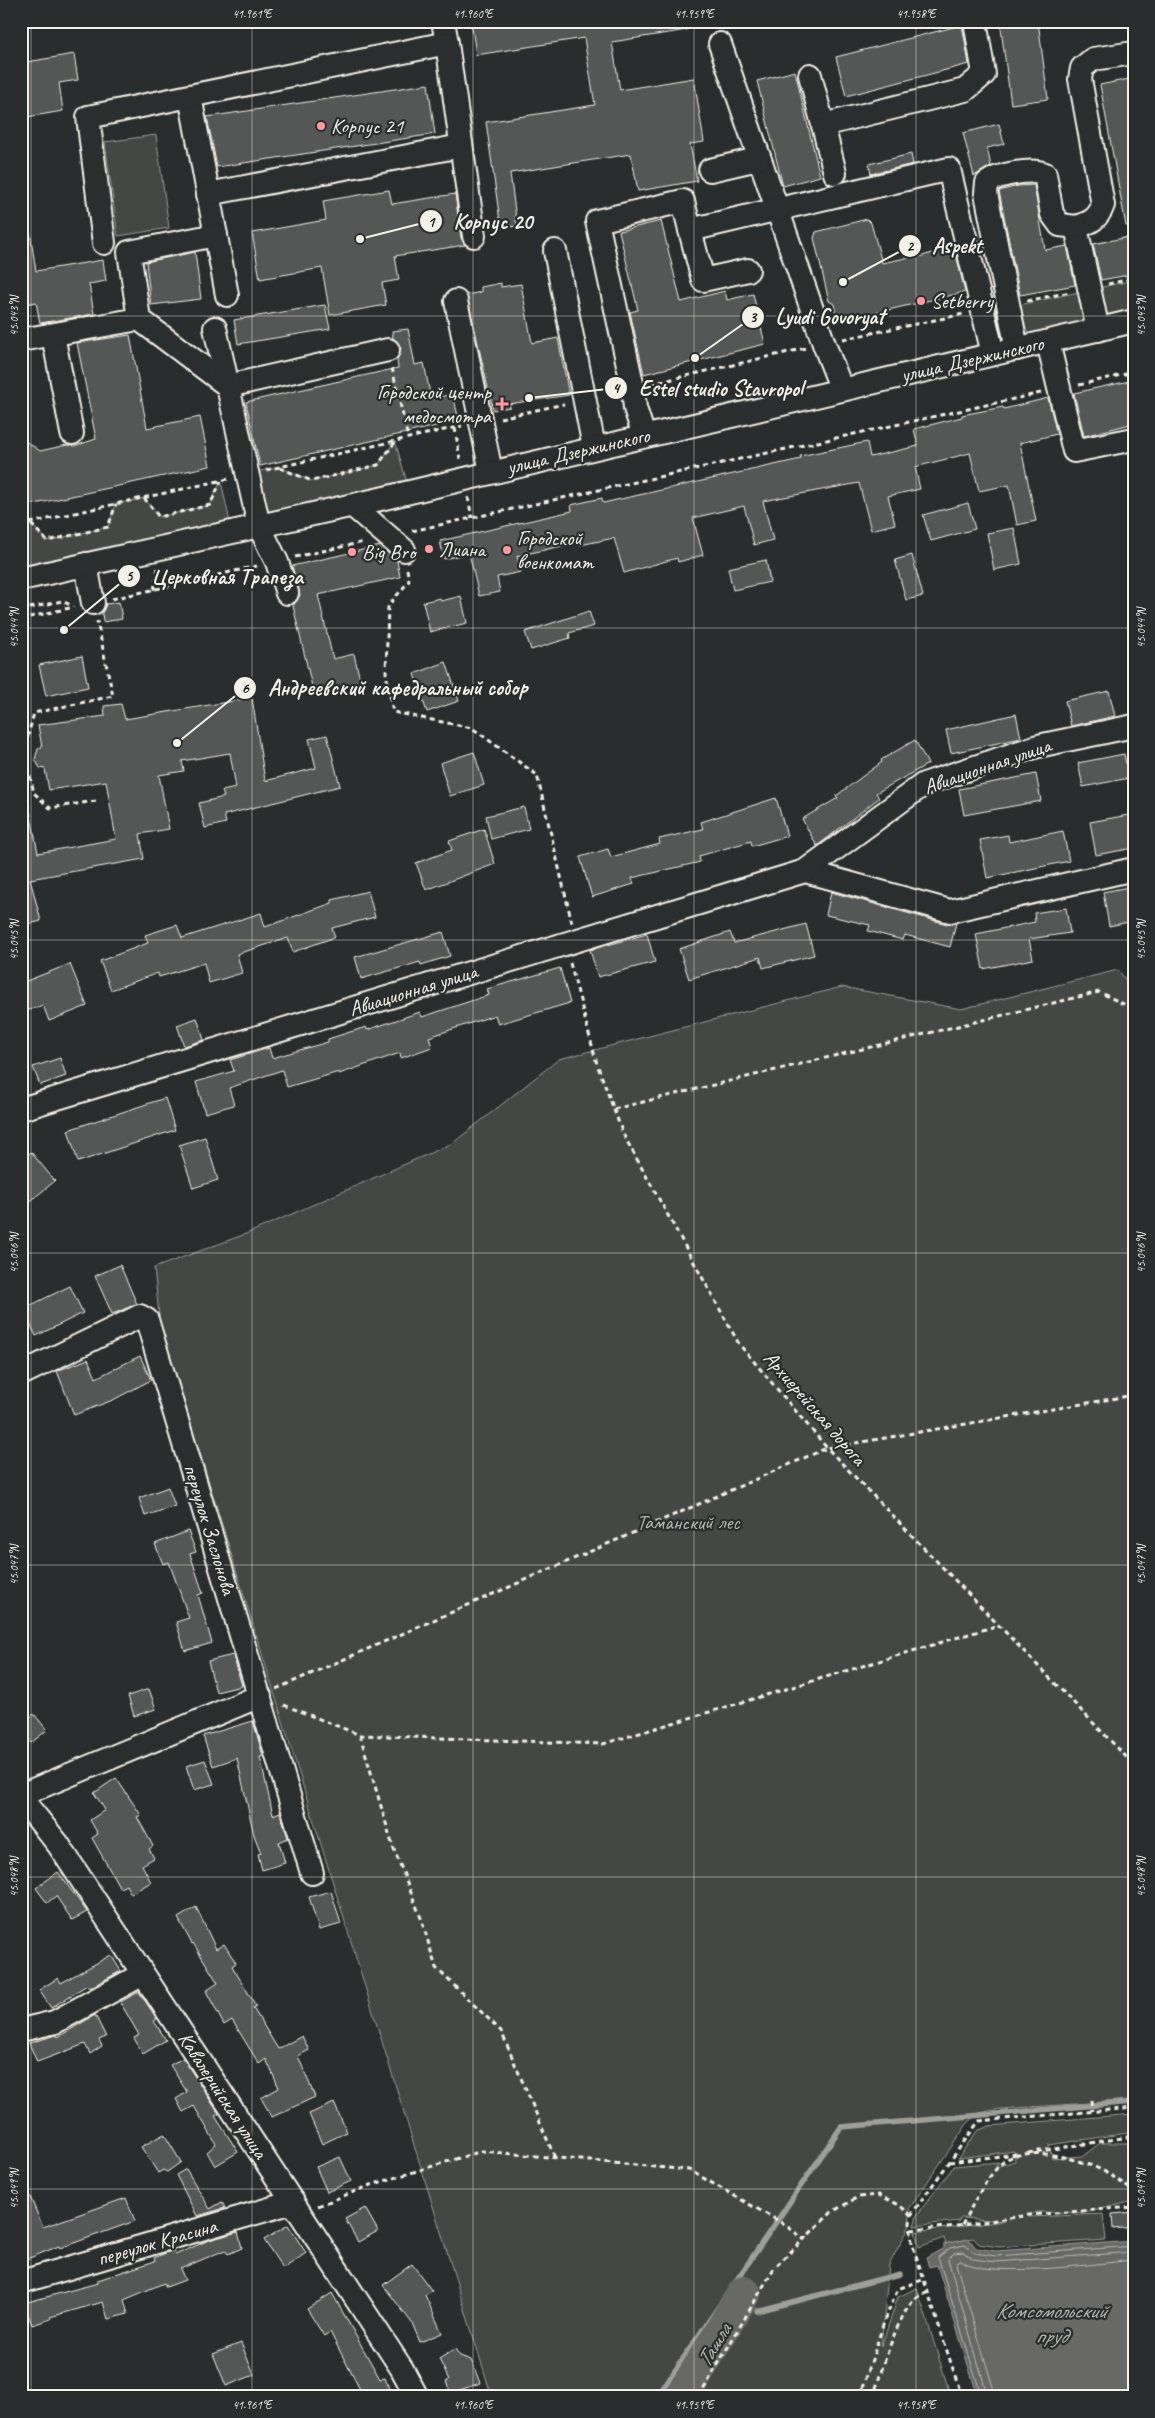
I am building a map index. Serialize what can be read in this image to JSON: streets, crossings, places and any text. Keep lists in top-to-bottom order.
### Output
{
  "streets": {
    "street": [
      "улица Дзержинского",
      "Авиационная улица",
      "переулок Заслонова",
      "Кавалерийская улица",
      "переулок Красина"
    ],
    "path": ["Архиерейская дорога"]
  },
  "crossings": [
    ["Авиационная улица", "Архиерейская дорога"],
    ["Кавалерийская улица", "переулок Красина"]
  ],
  "water": ["Комсомольский пруд", "Ташла"],
  "parks": ["Таманский лес"],
  "places": {
    "other": [
      "Корпус 21",
      "Корпус 20",
      "Aspekt",
      "Setberry",
      "Lyudi Govoryat",
      "Estel studio Stavropol",
      "Лиана",
      "Городской военкомат",
      "Big Bro",
      "Церковная Трапеза",
      "Андреевский кафедральный собор"
    ],
    "health": ["Городской центр медосмотра"]
  },
  "coordinates": [
    "41.961°E",
    "41.960°E",
    "41.959°E",
    "41.958°E",
    "45.043°N",
    "45.044°N",
    "45.045°N",
    "45.046°N",
    "45.047°N",
    "45.048°N",
    "45.049°N"
  ]
}
